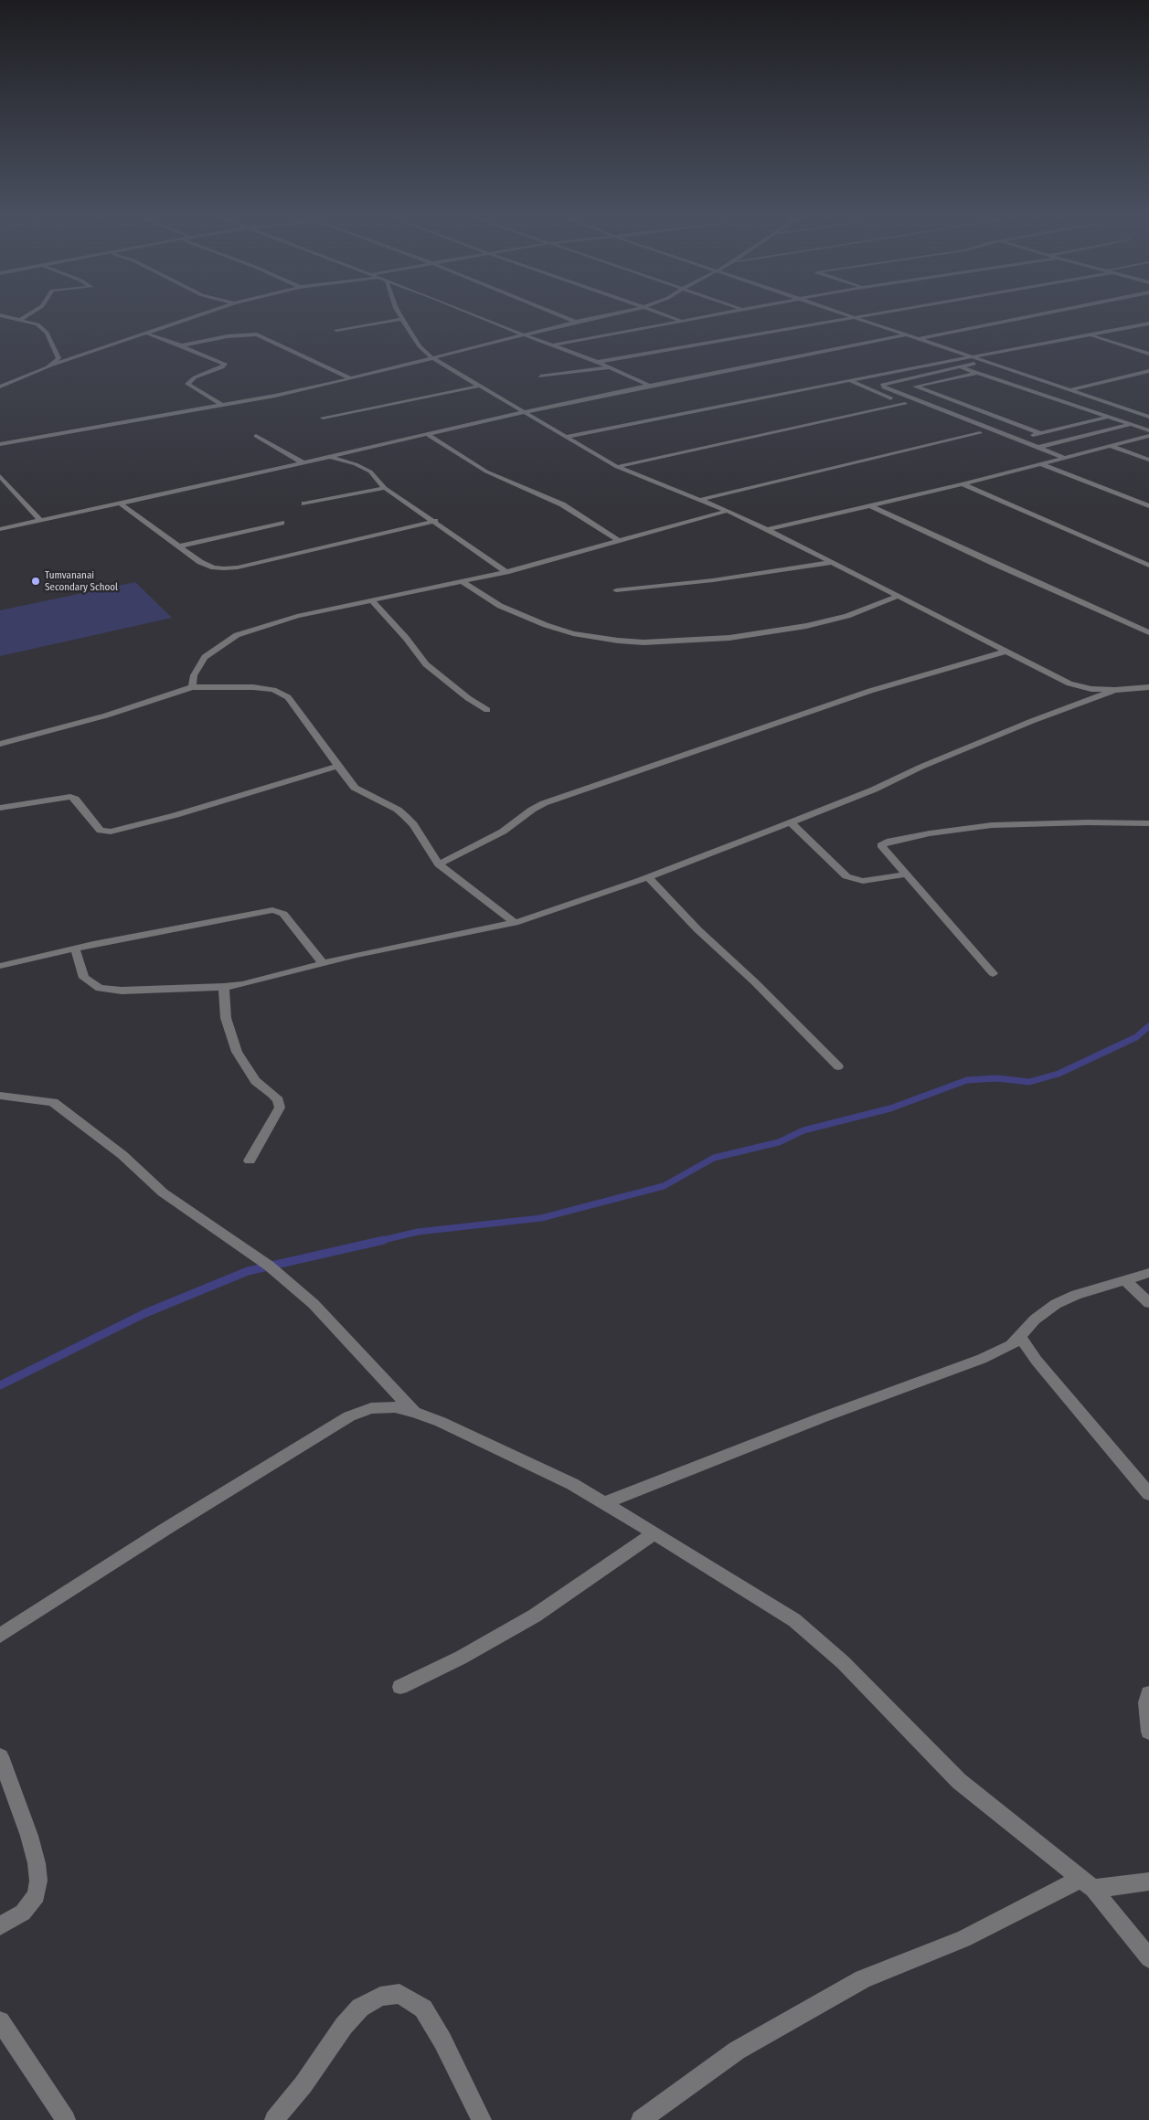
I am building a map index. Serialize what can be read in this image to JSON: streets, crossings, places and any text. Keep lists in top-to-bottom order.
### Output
{
  "places": ["Tumvananai Secondary School"]
}
